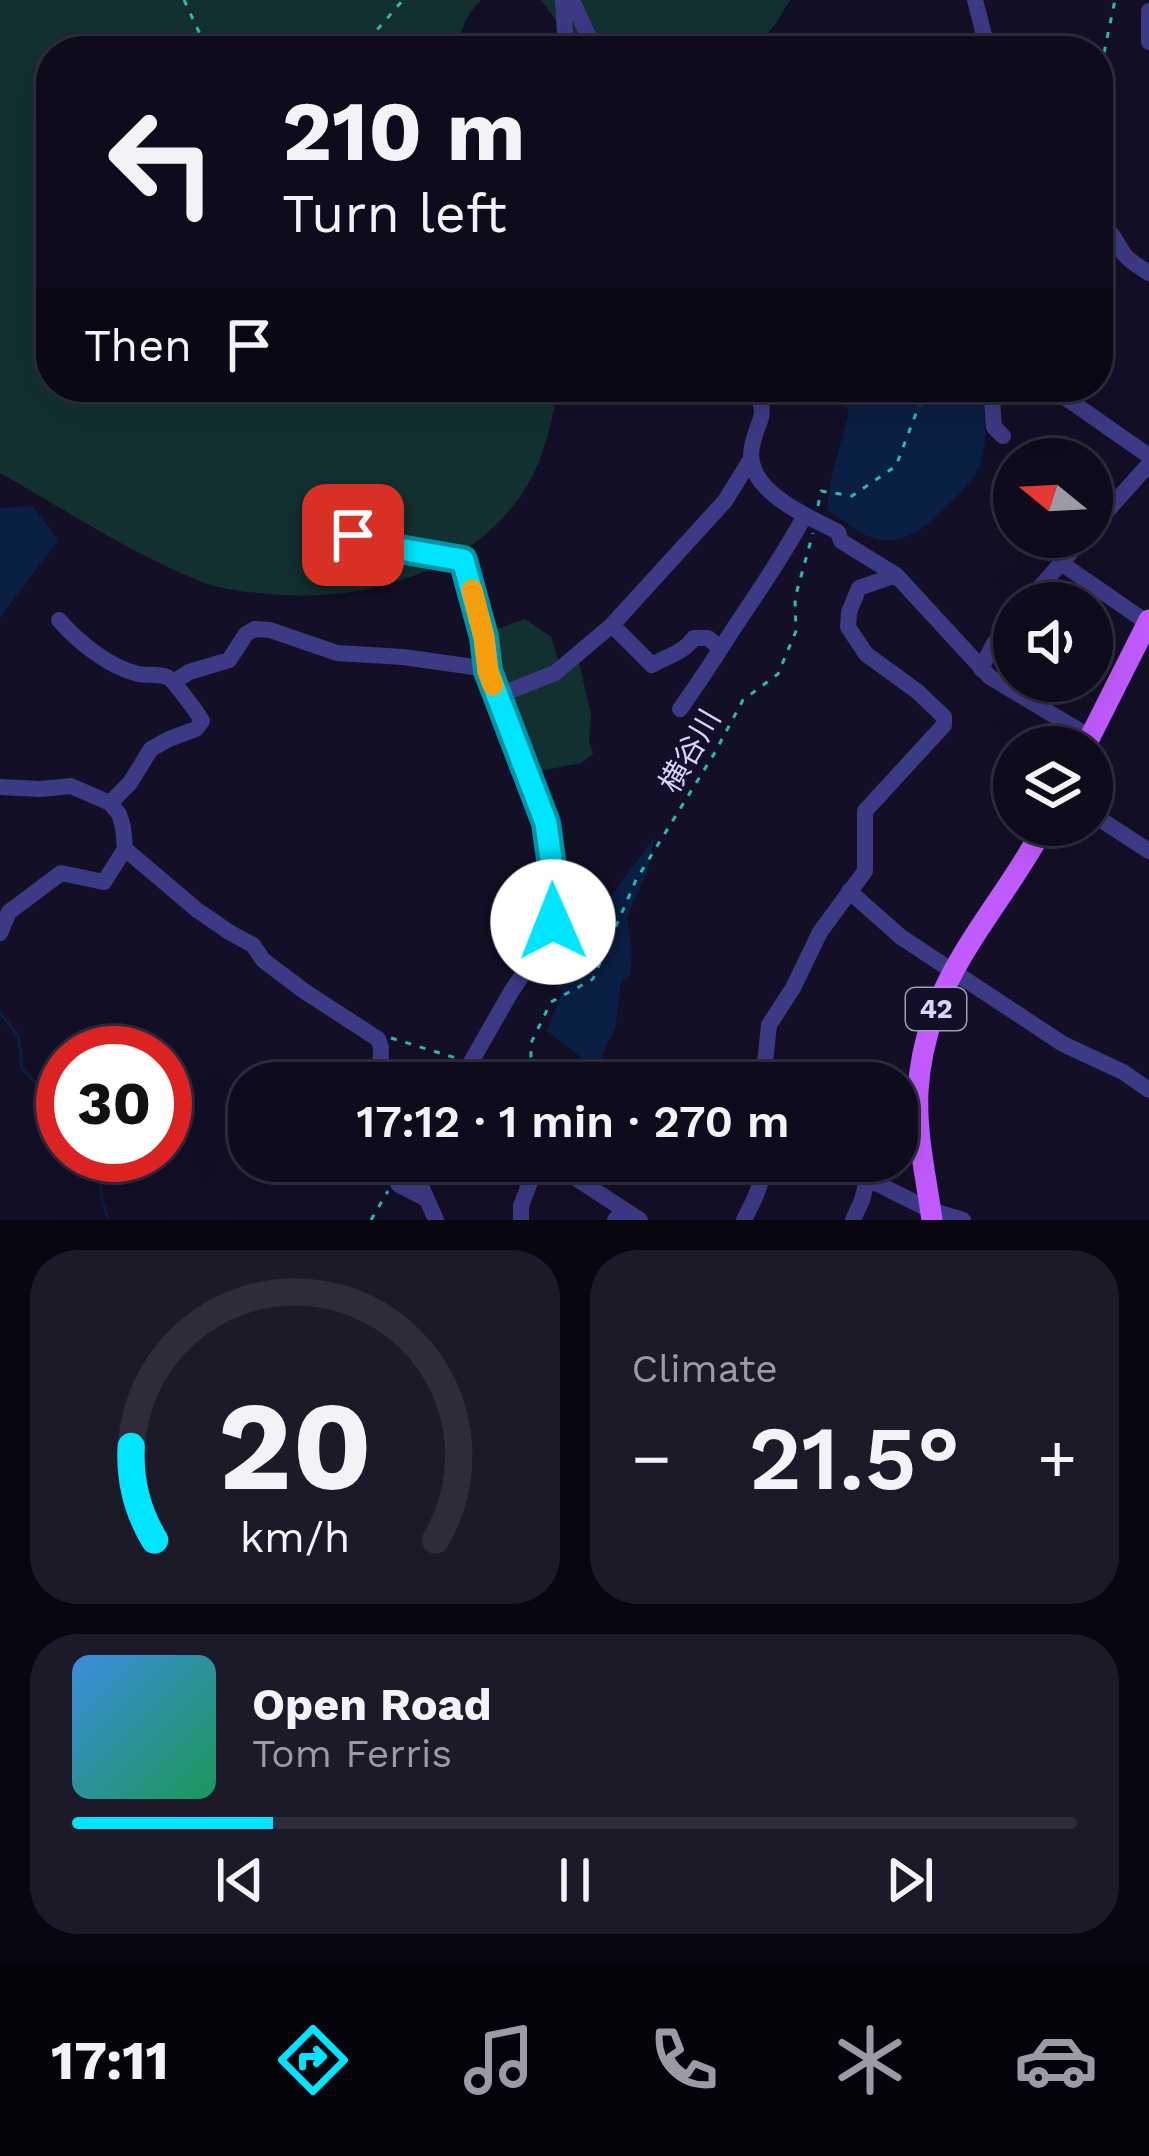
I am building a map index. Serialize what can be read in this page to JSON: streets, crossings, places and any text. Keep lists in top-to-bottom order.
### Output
{
  "streets": {
    "main road": ["42"],
    "path": ["横谷川"]
  },
  "north": "left",
  "page": {
    "turn": ["210 m", "Turn left"],
    "then": "Then",
    "limit": "30",
    "trip": "17:12 · 1 min · 270 m",
    "tile": "Climate",
    "heat": ["−", "21.5°", "+"],
    "song": ["Open Road", "Tom Ferris"],
    "tabs": "17:11",
    "gauge": ["20", "km/h"]
  }
}
